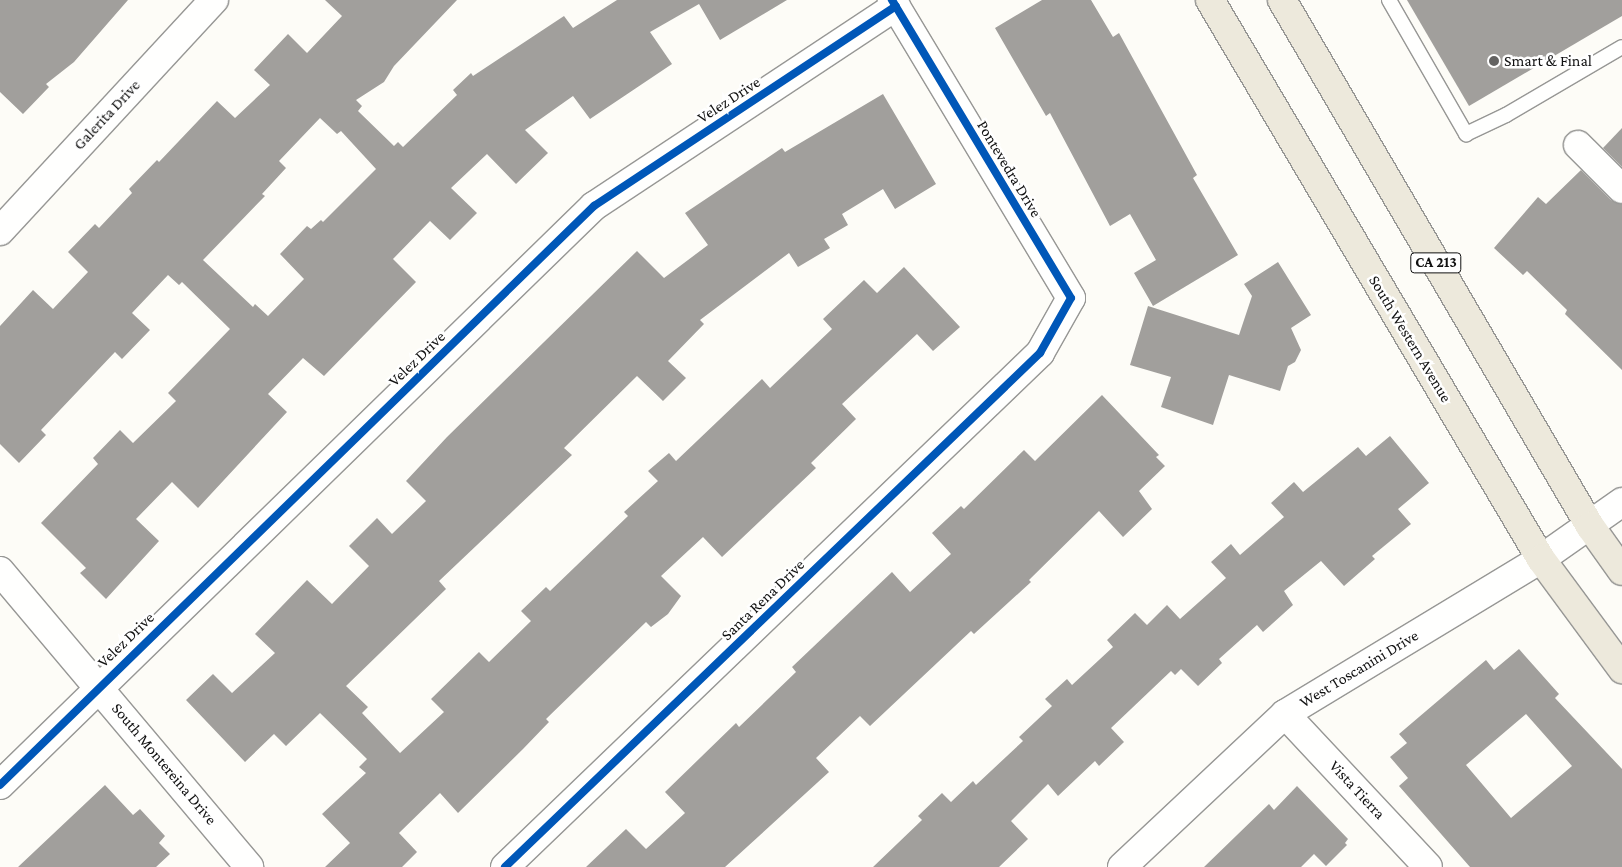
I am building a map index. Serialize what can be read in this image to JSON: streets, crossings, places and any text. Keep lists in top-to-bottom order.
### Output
{
  "streets": {
    "main road": ["CA 213", "South Western Avenue"],
    "street": [
      "Velez Drive",
      "Galerita Drive",
      "Pontevedra Drive",
      "Santa Rena Drive",
      "West Toscanini Drive",
      "South Montereina Drive",
      "Vista Tierra"
    ]
  },
  "crossings": [
    ["Velez Drive", "Pontevedra Drive"],
    ["Velez Drive", "South Montereina Drive"],
    ["Pontevedra Drive", "Santa Rena Drive"],
    ["CA 213", "West Toscanini Drive"],
    ["South Western Avenue", "West Toscanini Drive"],
    ["West Toscanini Drive", "Vista Tierra"]
  ],
  "places": ["Smart & Final"]
}
